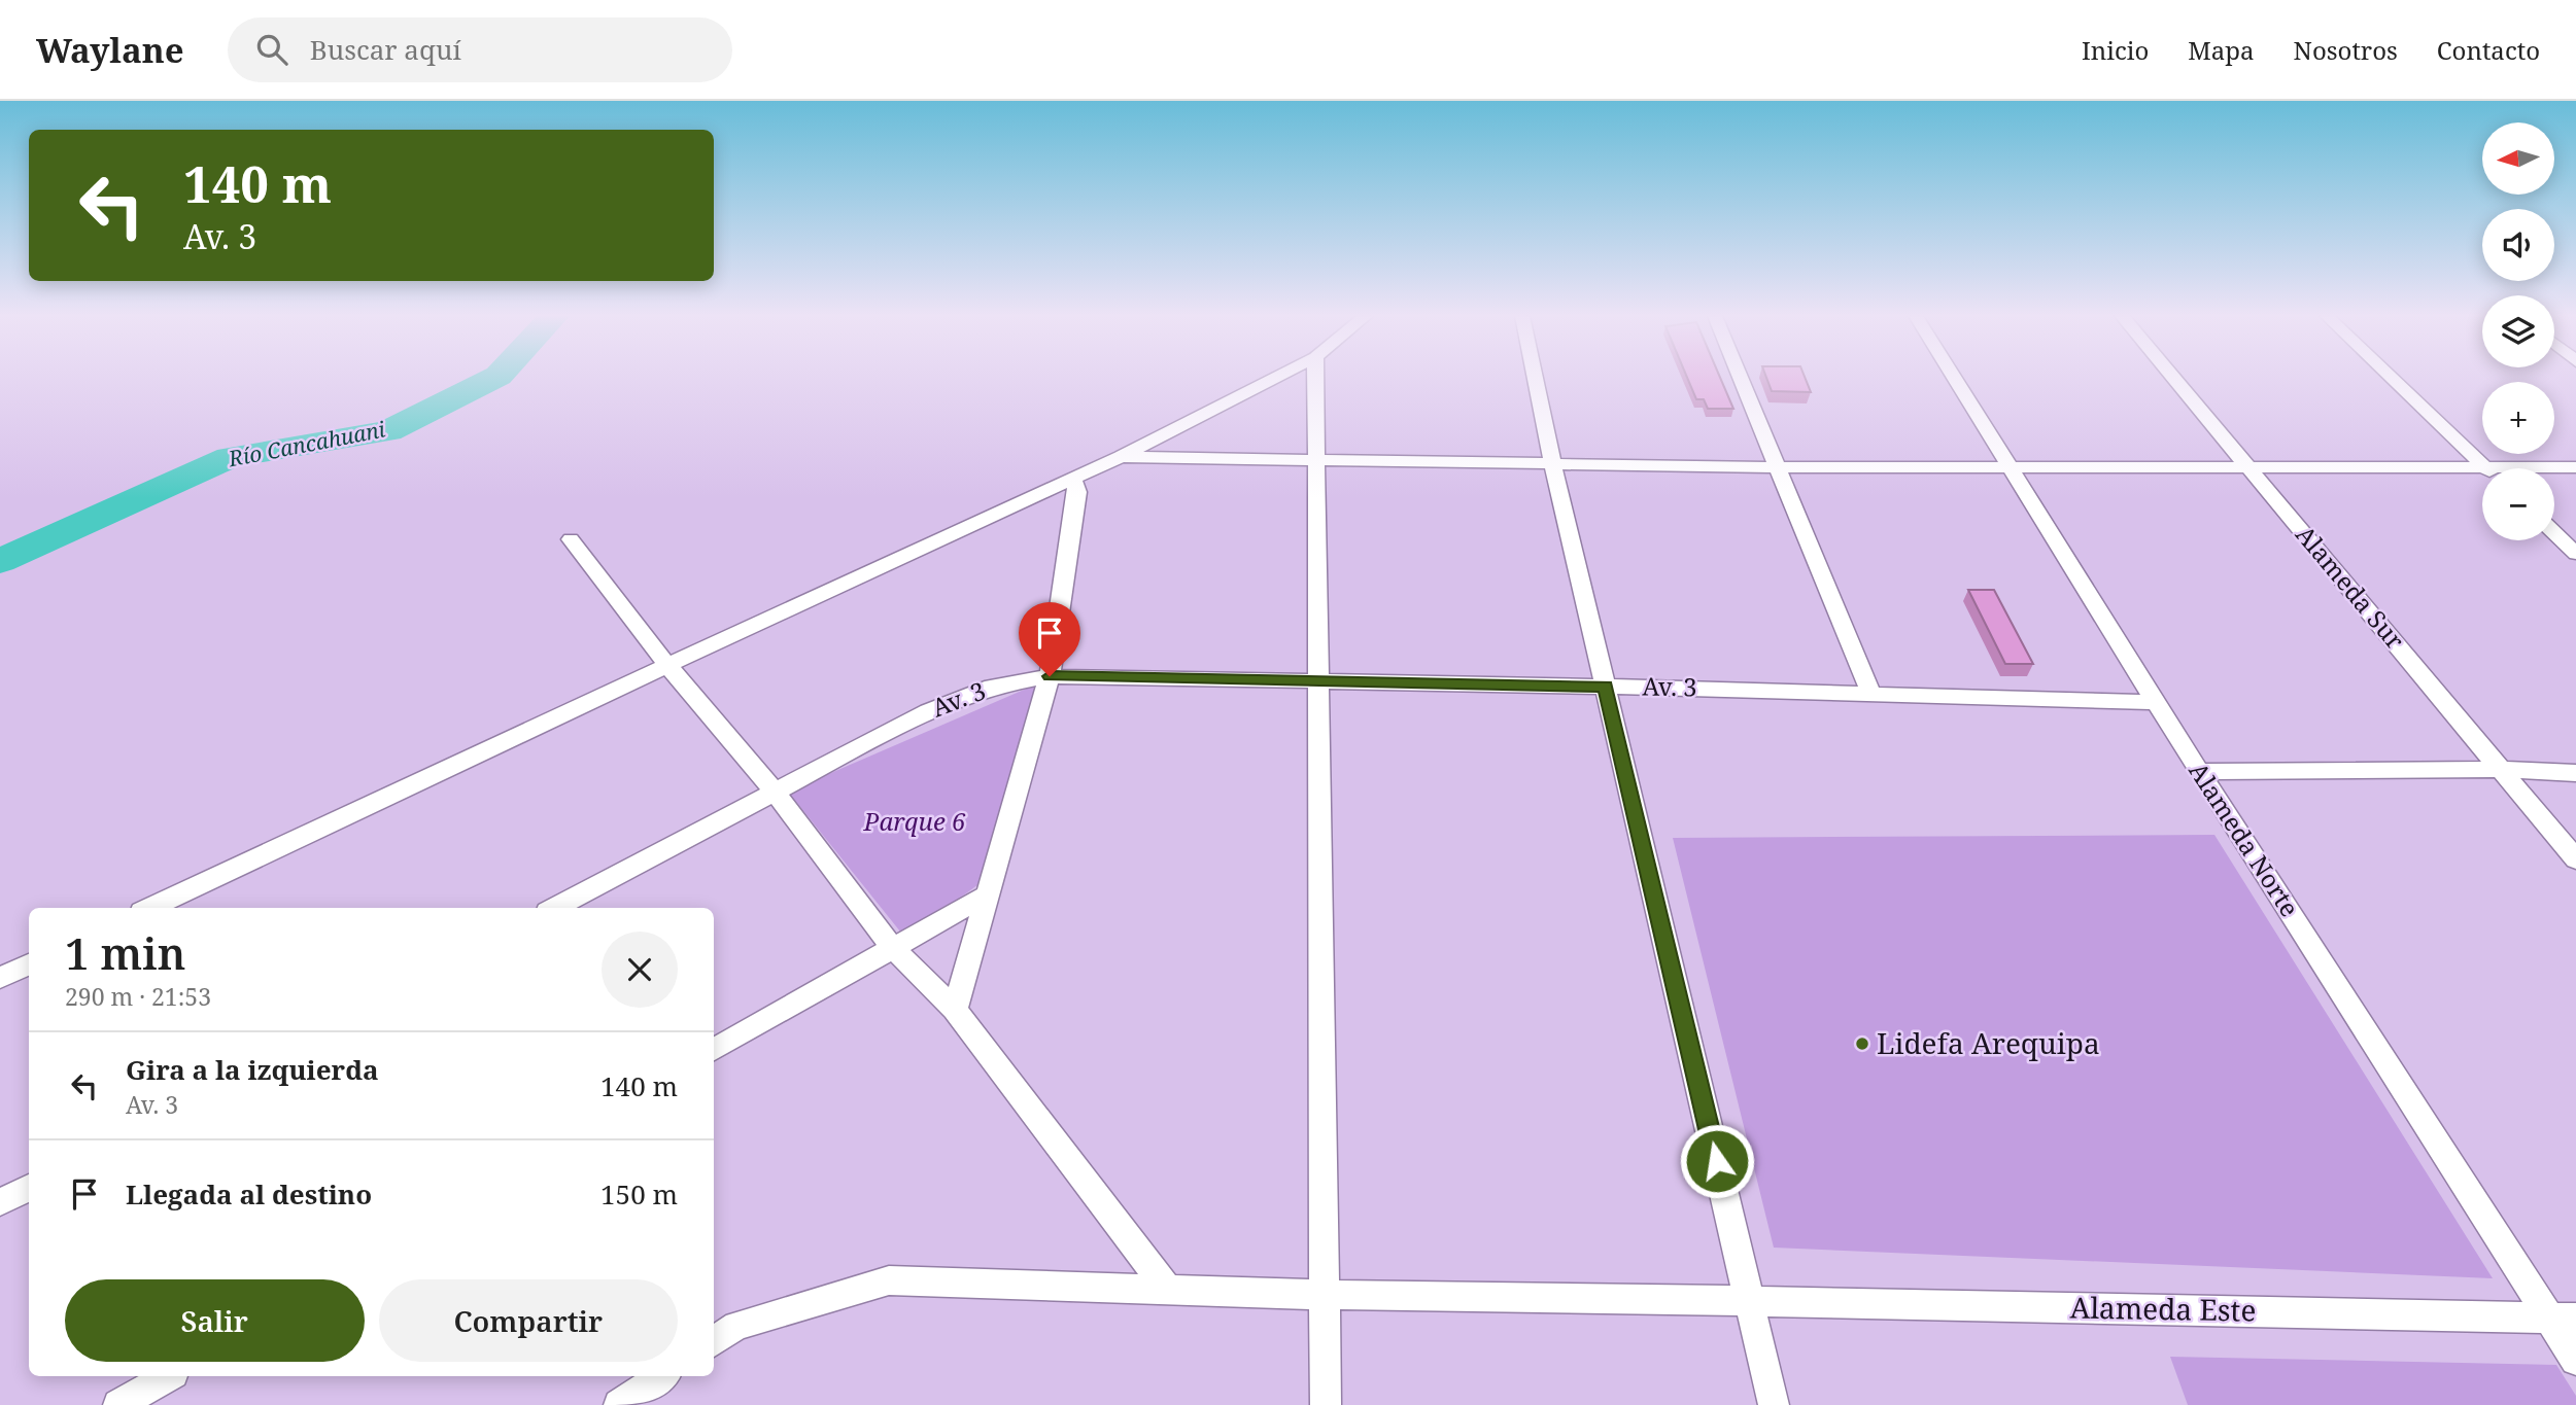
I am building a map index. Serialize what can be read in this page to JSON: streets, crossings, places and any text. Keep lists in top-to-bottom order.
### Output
{
  "streets": {
    "street": [
      "Alameda Sur",
      "Av. 3",
      "Alameda Norte",
      "Alameda Este"
    ]
  },
  "crossings": [
    ["Av. 3", "Alameda Norte"],
    ["Alameda Norte", "Alameda Este"]
  ],
  "water": ["Río Cancahuani"],
  "parks": ["Parque 6"],
  "places": ["Lidefa Arequipa"],
  "north": "left",
  "page": {
    "header": "Waylane",
    "search": "Buscar aquí",
    "nav": [
      "Inicio",
      "Mapa",
      "Nosotros",
      "Contacto"
    ],
    "map_buttons": ["+", "−"],
    "turn": ["140 m", "Av. 3"],
    "heading": ["1 min", "290 m · 21:53"],
    "list": [
      {
        "name": "Gira a la izquierda",
        "note": "Av. 3",
        "value": "140 m"
      },
      {
        "name": "Llegada al destino",
        "value": "150 m"
      }
    ],
    "buttons": ["Salir", "Compartir"]
  }
}
